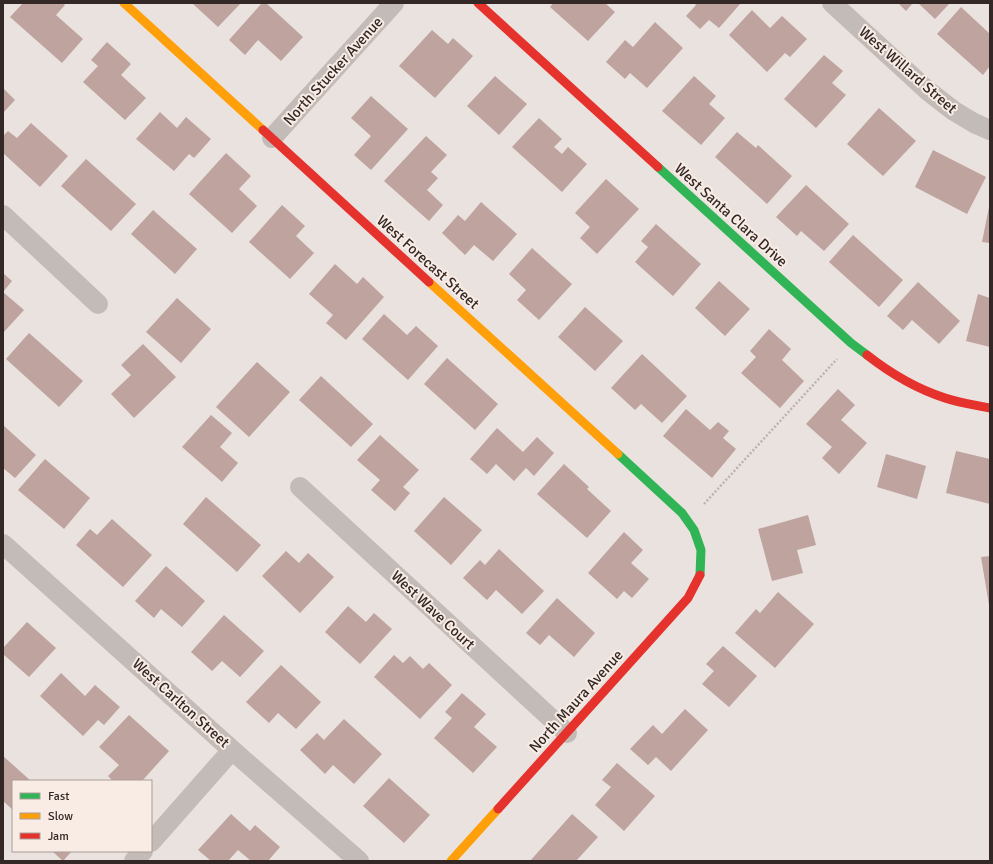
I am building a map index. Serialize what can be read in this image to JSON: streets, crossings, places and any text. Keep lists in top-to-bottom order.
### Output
{
  "streets": {
    "street": [
      "West Willard Street",
      "North Stucker Avenue",
      "West Santa Clara Drive",
      "West Forecast Street",
      "West Wave Court",
      "North Maura Avenue",
      "West Carlton Street"
    ]
  },
  "crossings": [
    ["North Stucker Avenue", "West Forecast Street"],
    ["West Forecast Street", "North Maura Avenue"],
    ["West Wave Court", "North Maura Avenue"]
  ],
  "legend": ["Fast", "Slow", "Jam"]
}
